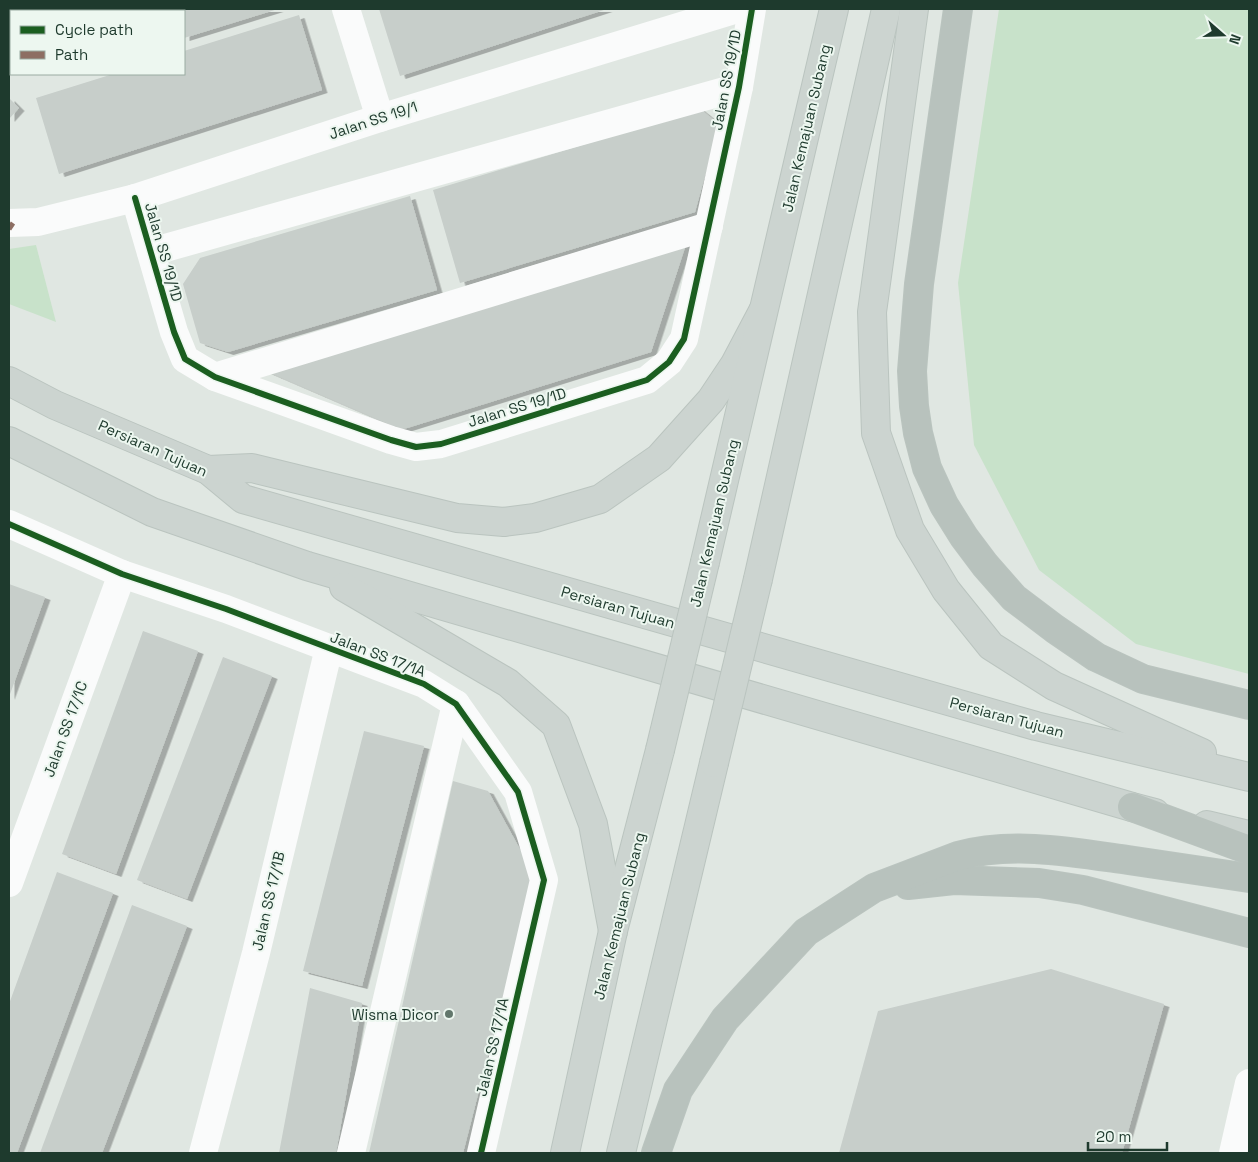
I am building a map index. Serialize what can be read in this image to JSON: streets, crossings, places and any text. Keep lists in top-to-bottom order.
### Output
{
  "streets": {
    "main road": ["Jalan Kemajuan Subang", "Persiaran Tujuan"],
    "street": [
      "Jalan SS 19/1D",
      "Jalan SS 19/1",
      "Jalan SS 17/1A",
      "Jalan SS 17/1C",
      "Jalan SS 17/1B"
    ]
  },
  "crossings": [
    ["Jalan SS 19/1D", "Jalan SS 19/1"],
    ["Jalan SS 17/1A", "Jalan SS 17/1C"],
    ["Jalan SS 17/1A", "Jalan SS 17/1B"]
  ],
  "places": ["Wisma Dicor"],
  "legend": ["Cycle path", "Path"],
  "scale_bar": "20 m",
  "north": "right"
}
